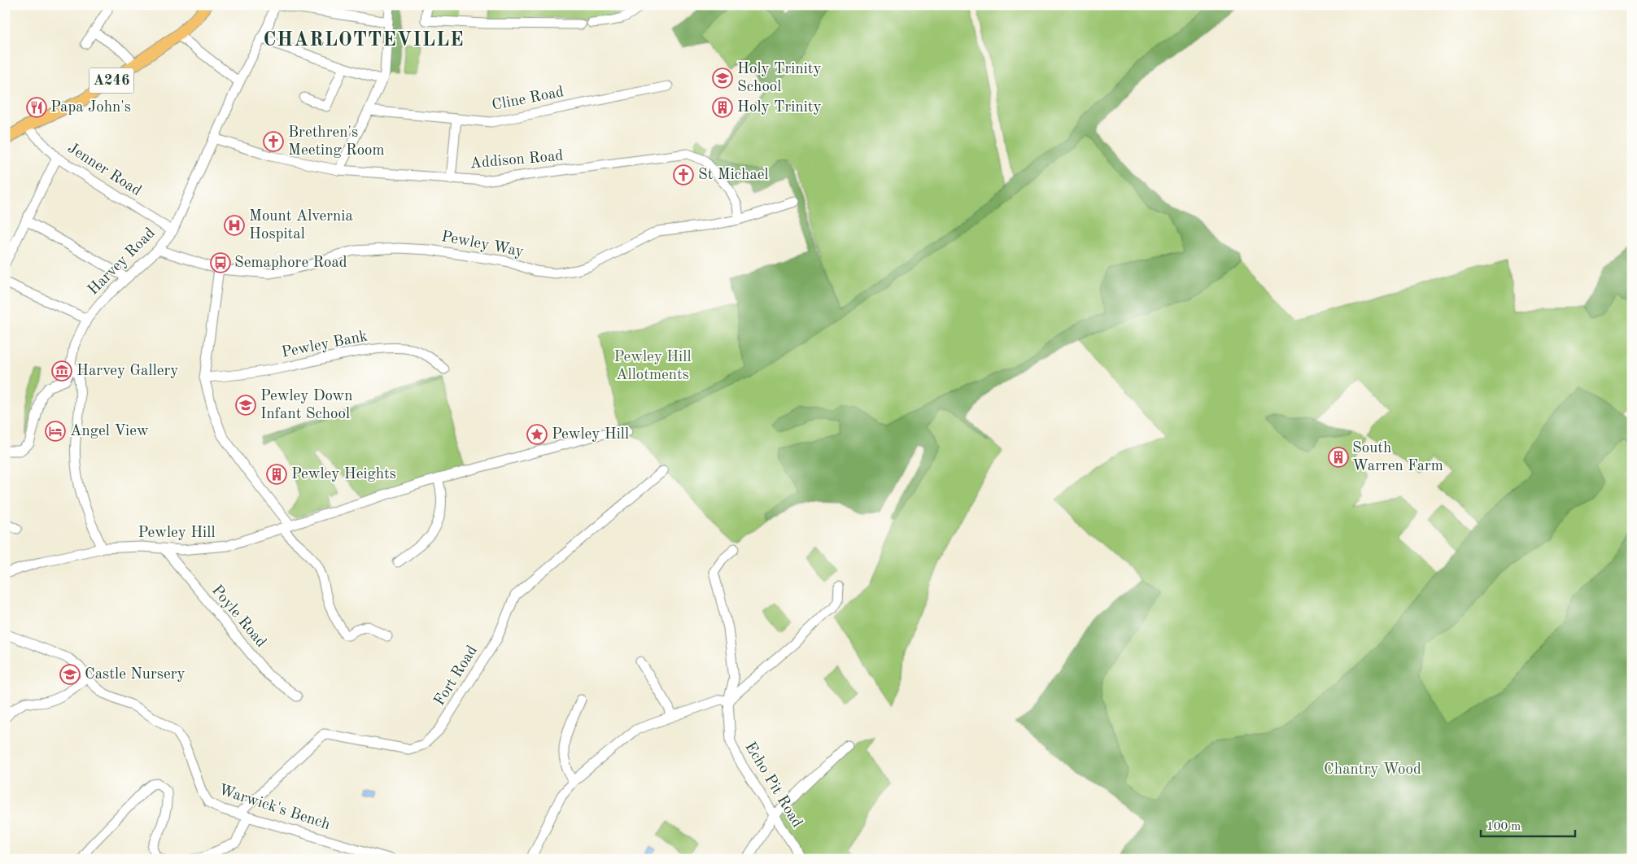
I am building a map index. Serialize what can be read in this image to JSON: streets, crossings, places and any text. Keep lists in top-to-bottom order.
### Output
{
  "streets": {
    "main road": ["A246"],
    "street": [
      "Cline Road",
      "Addison Road",
      "Jenner Road",
      "Pewley Way",
      "Harvey Road",
      "Pewley Bank",
      "Pewley Hill",
      "Poyle Road",
      "Fort Road",
      "Echo Pit Road",
      "Warwick's Bench"
    ]
  },
  "crossings": [
    ["A246", "Jenner Road"],
    ["Addison Road", "Pewley Way"],
    ["Addison Road", "Harvey Road"],
    ["Jenner Road", "Harvey Road"],
    ["Pewley Way", "Harvey Road"],
    ["Pewley Hill", "Poyle Road"],
    ["Fort Road", "Warwick's Bench"]
  ],
  "districts": ["CHARLOTTEVILLE"],
  "parks": ["Pewley Hill Allotments", "Chantry Wood"],
  "places": {
    "school or university": ["Holy Trinity School", "Pewley Down Infant School", "Castle Nursery"],
    "restaurant": ["Papa John's"],
    "building": ["Holy Trinity", "South Warren Farm", "Pewley Heights"],
    "church": ["Brethren's Meeting Room", "St Michael"],
    "hospital": ["Mount Alvernia Hospital"],
    "bus stop": ["Semaphore Road"],
    "museum": ["Harvey Gallery"],
    "hotel": ["Angel View"],
    "place": ["Pewley Hill"]
  },
  "scale_bar": "100 m"
}
